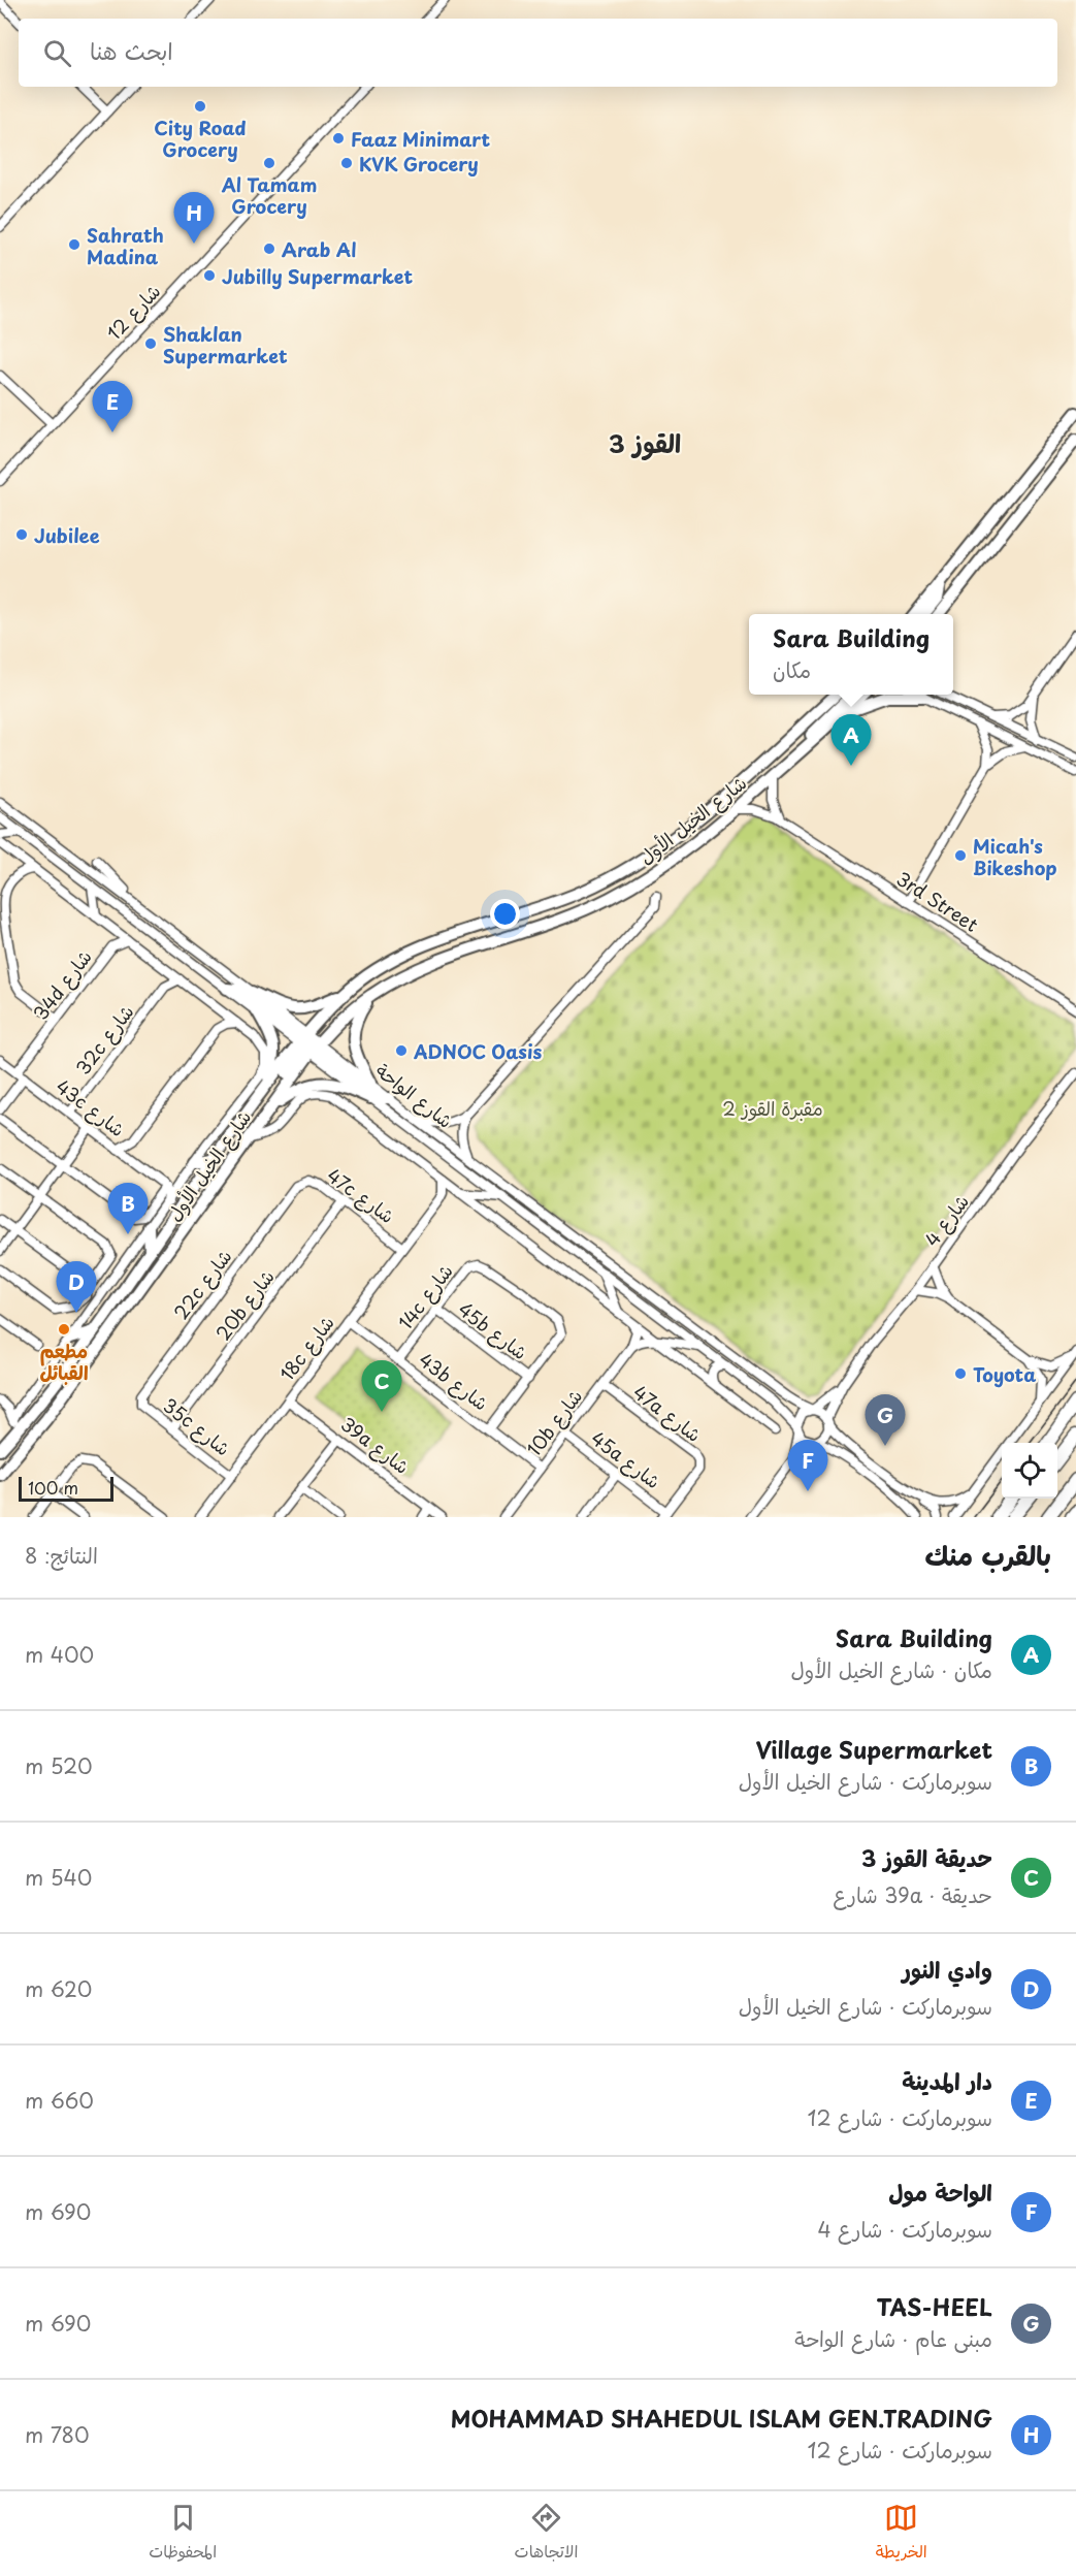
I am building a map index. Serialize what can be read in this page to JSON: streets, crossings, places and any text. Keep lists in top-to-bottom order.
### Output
{
  "streets": {
    "main road": ["شارع الخيل الأول"],
    "street": [
      "شارع 12",
      "3rd Street",
      "34d شارع",
      "32c شارع",
      "شارع الواحة",
      "43c شارع",
      "47c شارع",
      "شارع 4",
      "22c شارع",
      "14c شارع",
      "20b شارع",
      "45b شارع",
      "18c شارع",
      "43b شارع",
      "47a شارع",
      "10b شارع",
      "35c شارع",
      "39a شارع",
      "45a شارع"
    ]
  },
  "crossings": [
    ["شارع الخيل الأول", "3rd Street"],
    ["شارع الخيل الأول", "شارع الواحة"],
    ["34d شارع", "43c شارع"],
    ["32c شارع", "43c شارع"],
    ["شارع الواحة", "شارع 4"],
    ["47c شارع", "22c شارع"],
    ["47c شارع", "20b شارع"],
    ["47c شارع", "18c شارع"],
    ["22c شارع", "35c شارع"],
    ["14c شارع", "45b شارع"],
    ["14c شارع", "43b شارع"],
    ["20b شارع", "35c شارع"],
    ["18c شارع", "43b شارع"],
    ["18c شارع", "35c شارع"],
    ["18c شارع", "39a شارع"],
    ["43b شارع", "10b شارع"],
    ["47a شارع", "10b شارع"],
    ["47a شارع", "45a شارع"],
    ["10b شارع", "45a شارع"]
  ],
  "districts": ["القوز 3"],
  "parks": ["مقبرة القوز 2"],
  "places": [
    "City Road Grocery",
    "Faaz Minimart",
    "Al Tamam Grocery",
    "KVK Grocery",
    "Sahrath Madina",
    "Arab Al",
    "Jubilly Supermarket",
    "Shaklan Supermarket",
    "Jubilee",
    "Micah's Bikeshop",
    "ADNOC Oasis",
    "مطعم القبائل",
    "Toyota"
  ],
  "scale_bar": "100 m",
  "page": {
    "search": "ابحث هنا",
    "pins": [
      "H",
      "E",
      "A",
      "B",
      "D",
      "C",
      "G",
      "F"
    ],
    "popup": ["Sara Building", "مكان"],
    "scale": "100 m",
    "heading": ["بالقرب منك", "النتائج: 8"],
    "list": [
      {
        "mark": "A",
        "name": "Sara Building",
        "note": "مكان · شارع الخيل الأول",
        "value": "400 m"
      },
      {
        "mark": "B",
        "name": "Village Supermarket",
        "note": "سوبرماركت · شارع الخيل الأول",
        "value": "520 m"
      },
      {
        "mark": "C",
        "name": "حديقة القوز 3",
        "note": "حديقة · 39a شارع",
        "value": "540 m"
      },
      {
        "mark": "D",
        "name": "وادي النور",
        "note": "سوبرماركت · شارع الخيل الأول",
        "value": "620 m"
      },
      {
        "mark": "E",
        "name": "دار المدينة",
        "note": "سوبرماركت · شارع 12",
        "value": "660 m"
      },
      {
        "mark": "F",
        "name": "الواحة مول",
        "note": "سوبرماركت · شارع 4",
        "value": "690 m"
      },
      {
        "mark": "G",
        "name": "TAS-HEEL",
        "note": "مبنى عام · شارع الواحة",
        "value": "690 m"
      },
      {
        "mark": "H",
        "name": "MOHAMMAD SHAHEDUL ISLAM GEN.TRADING",
        "note": "سوبرماركت · شارع 12",
        "value": "780 m"
      }
    ],
    "nav": ["الخريطة", "الاتجاهات", "المحفوظات"]
  }
}
